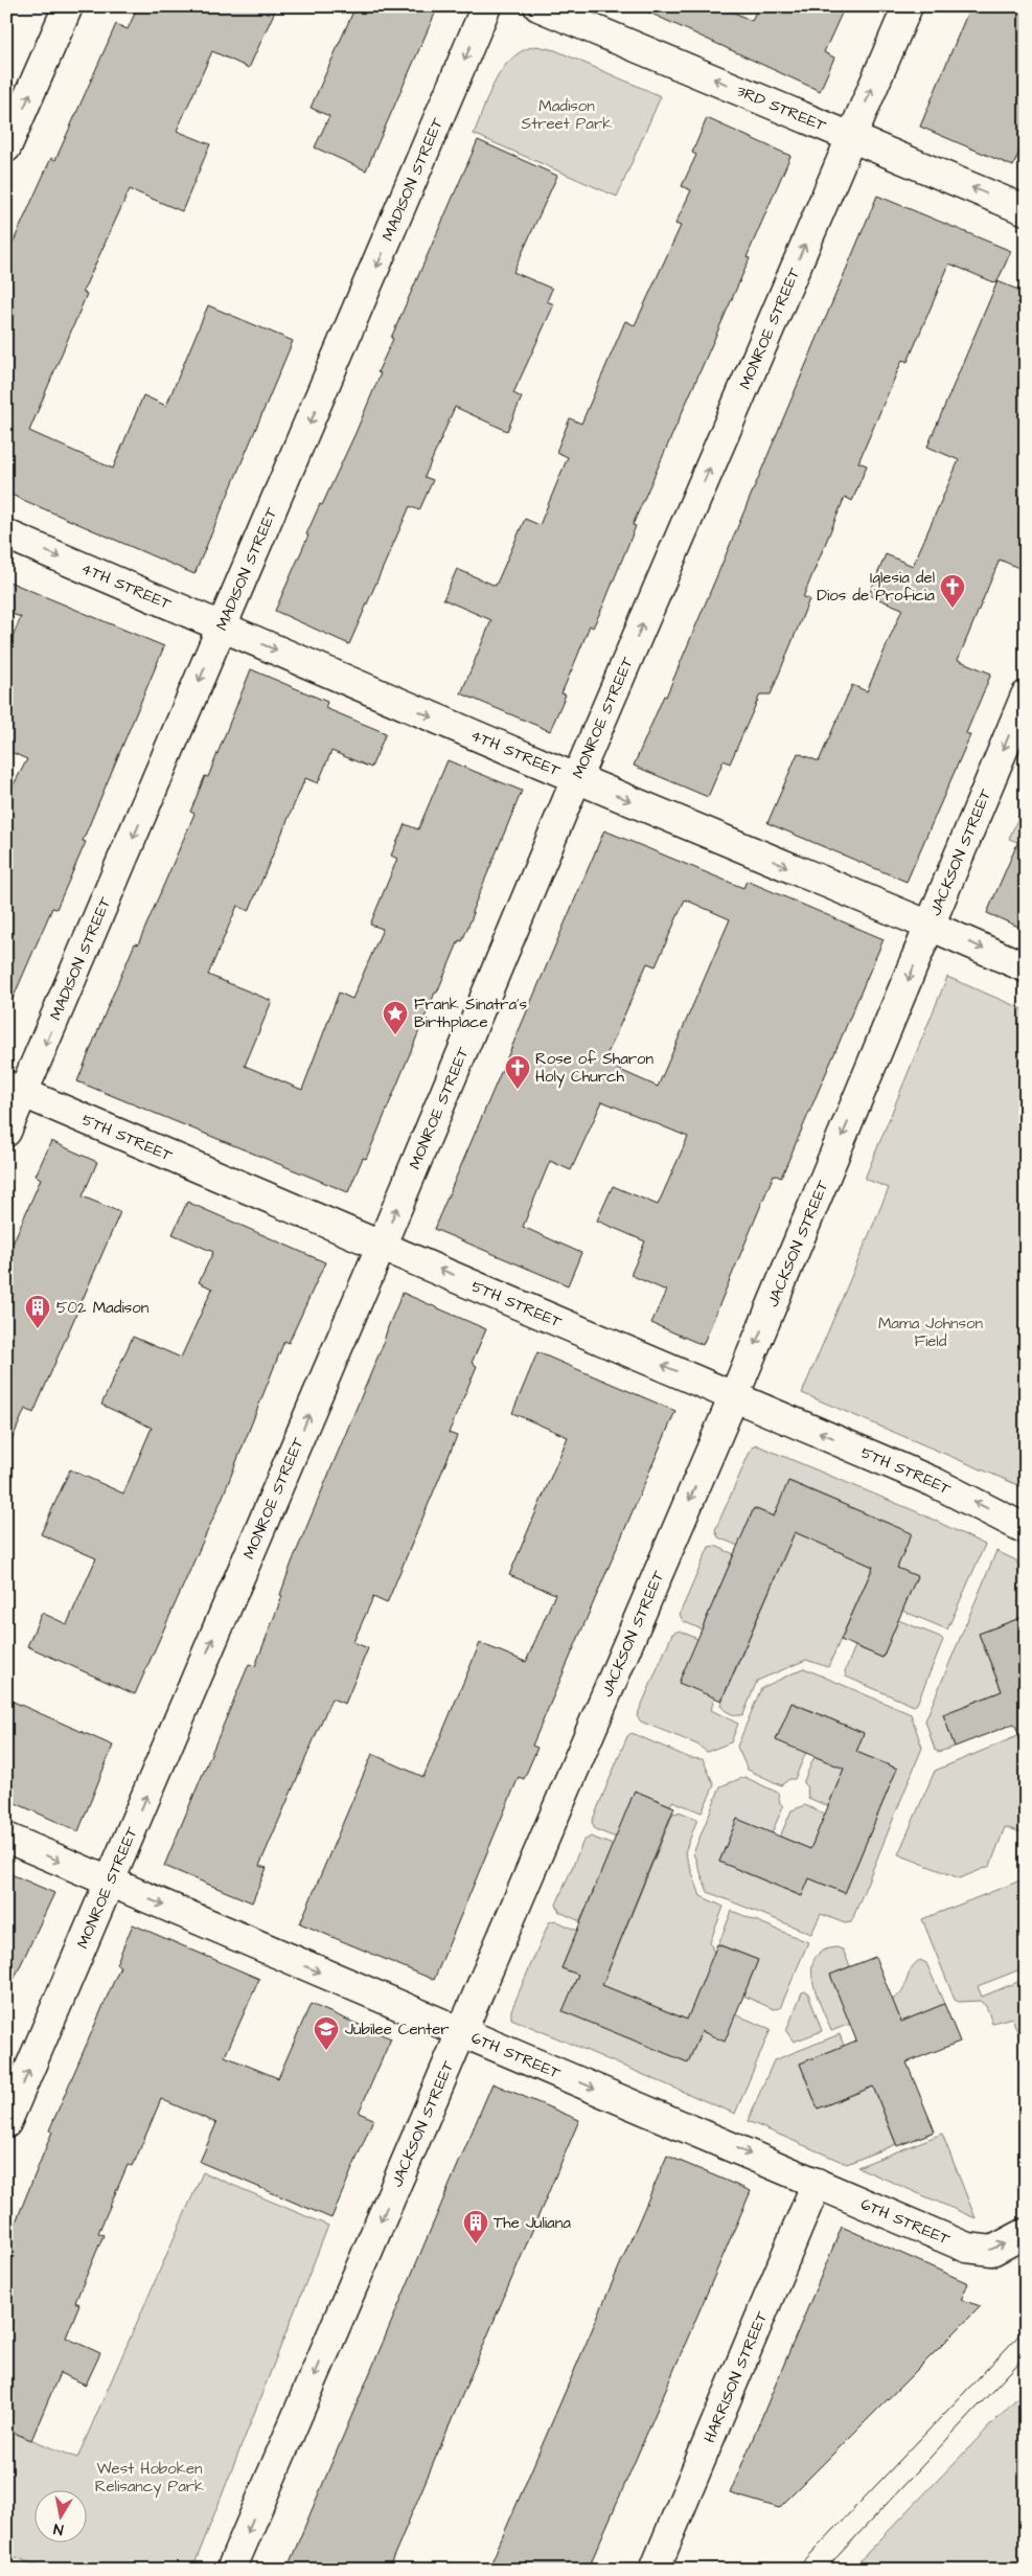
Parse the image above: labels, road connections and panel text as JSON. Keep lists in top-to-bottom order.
{
  "streets": {
    "street": [
      "3RD STREET",
      "MADISON STREET",
      "MONROE STREET",
      "4TH STREET",
      "JACKSON STREET",
      "5TH STREET",
      "6TH STREET",
      "HARRISON STREET"
    ]
  },
  "crossings": [
    ["3RD STREET", "MONROE STREET"],
    ["MADISON STREET", "4TH STREET"],
    ["MADISON STREET", "5TH STREET"],
    ["MONROE STREET", "4TH STREET"],
    ["MONROE STREET", "5TH STREET"],
    ["MONROE STREET", "6TH STREET"],
    ["4TH STREET", "JACKSON STREET"],
    ["JACKSON STREET", "5TH STREET"],
    ["JACKSON STREET", "6TH STREET"],
    ["6TH STREET", "HARRISON STREET"]
  ],
  "one_way": [
    "3RD STREET",
    "MADISON STREET",
    "MONROE STREET",
    "4TH STREET",
    "JACKSON STREET",
    "5TH STREET",
    "6TH STREET"
  ],
  "parks": ["Madison Street Park", "Mama Johnson Field", "West Hoboken Relisancy Park"],
  "places": {
    "church": ["Iglesia del Dios de Proficia", "Rose of Sharon Holy Church"],
    "place": ["Frank Sinatra's Birthplace"],
    "building": ["502 Madison", "The Juliana"],
    "school or university": ["Jubilee Center"]
  },
  "north": "bottom"
}
